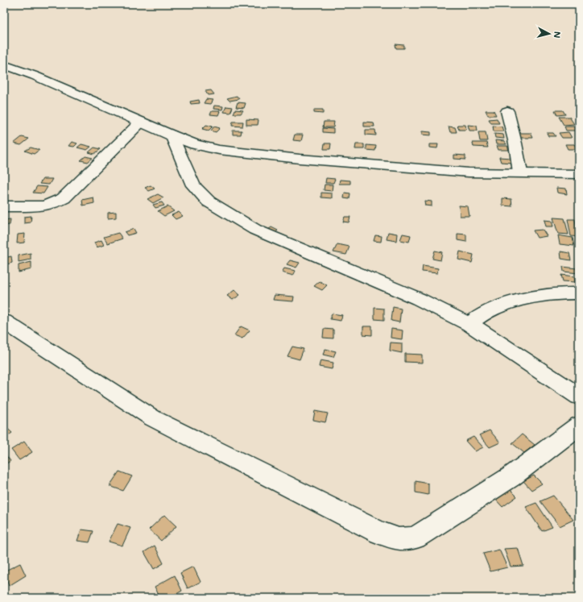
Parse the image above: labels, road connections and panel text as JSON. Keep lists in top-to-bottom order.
{
  "north": "right"
}
